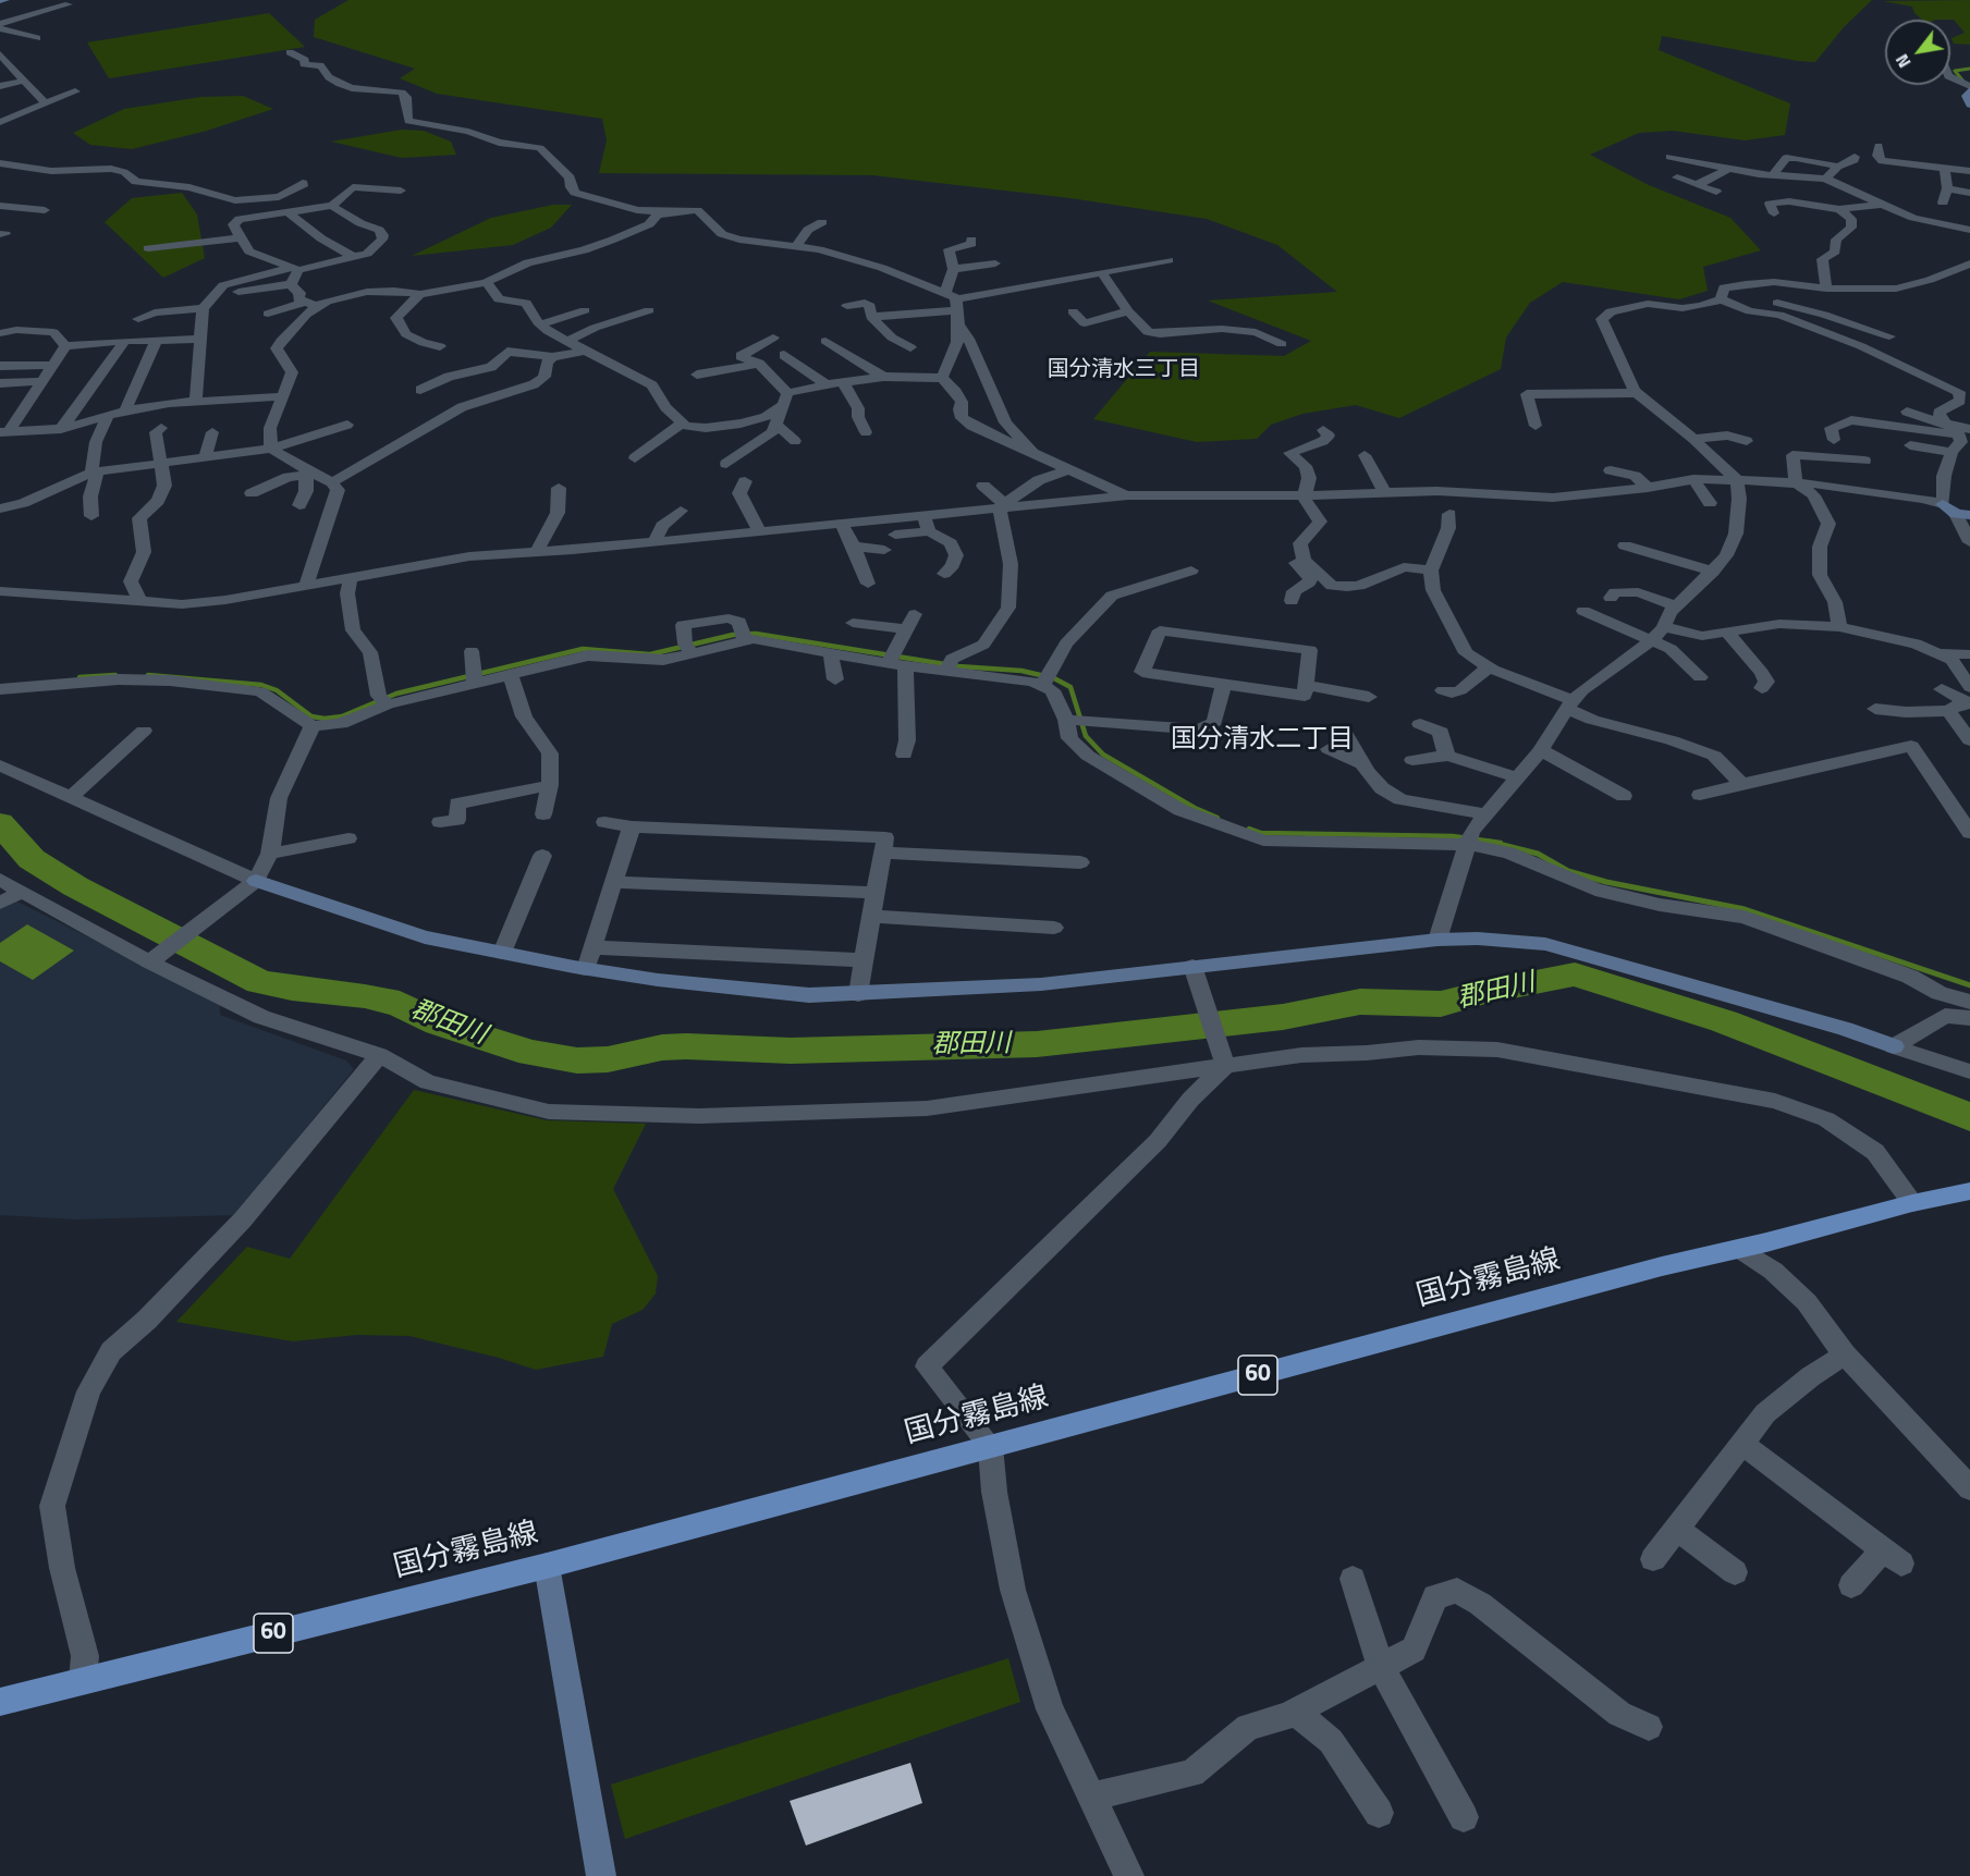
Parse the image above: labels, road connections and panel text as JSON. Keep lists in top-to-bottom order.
{
  "streets": {
    "main road": ["国分霧島線", "60"]
  },
  "districts": ["国分清水三丁目", "国分清水二丁目"],
  "water": ["郡田川"],
  "north": "bottom left"
}
